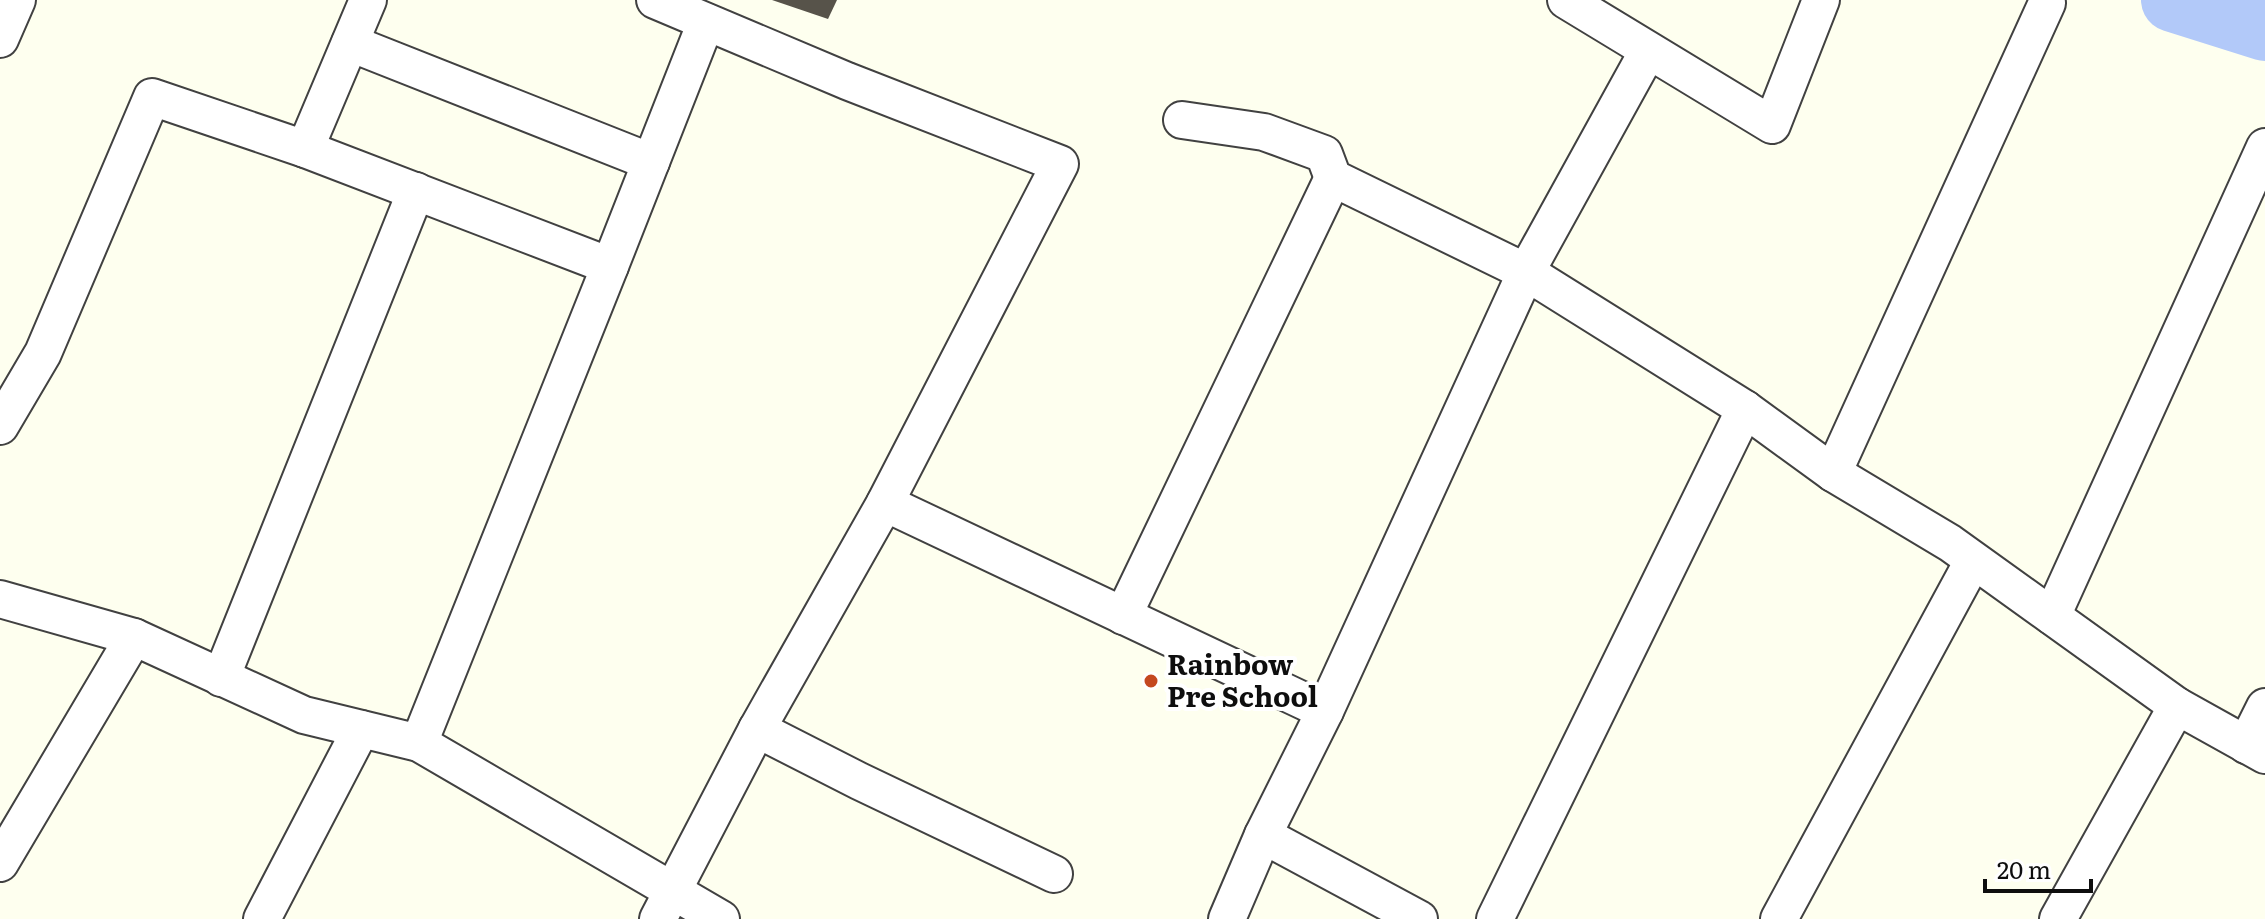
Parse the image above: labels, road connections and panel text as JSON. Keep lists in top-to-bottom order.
{
  "places": ["Rainbow Pre School"],
  "scale_bar": "20 m"
}
